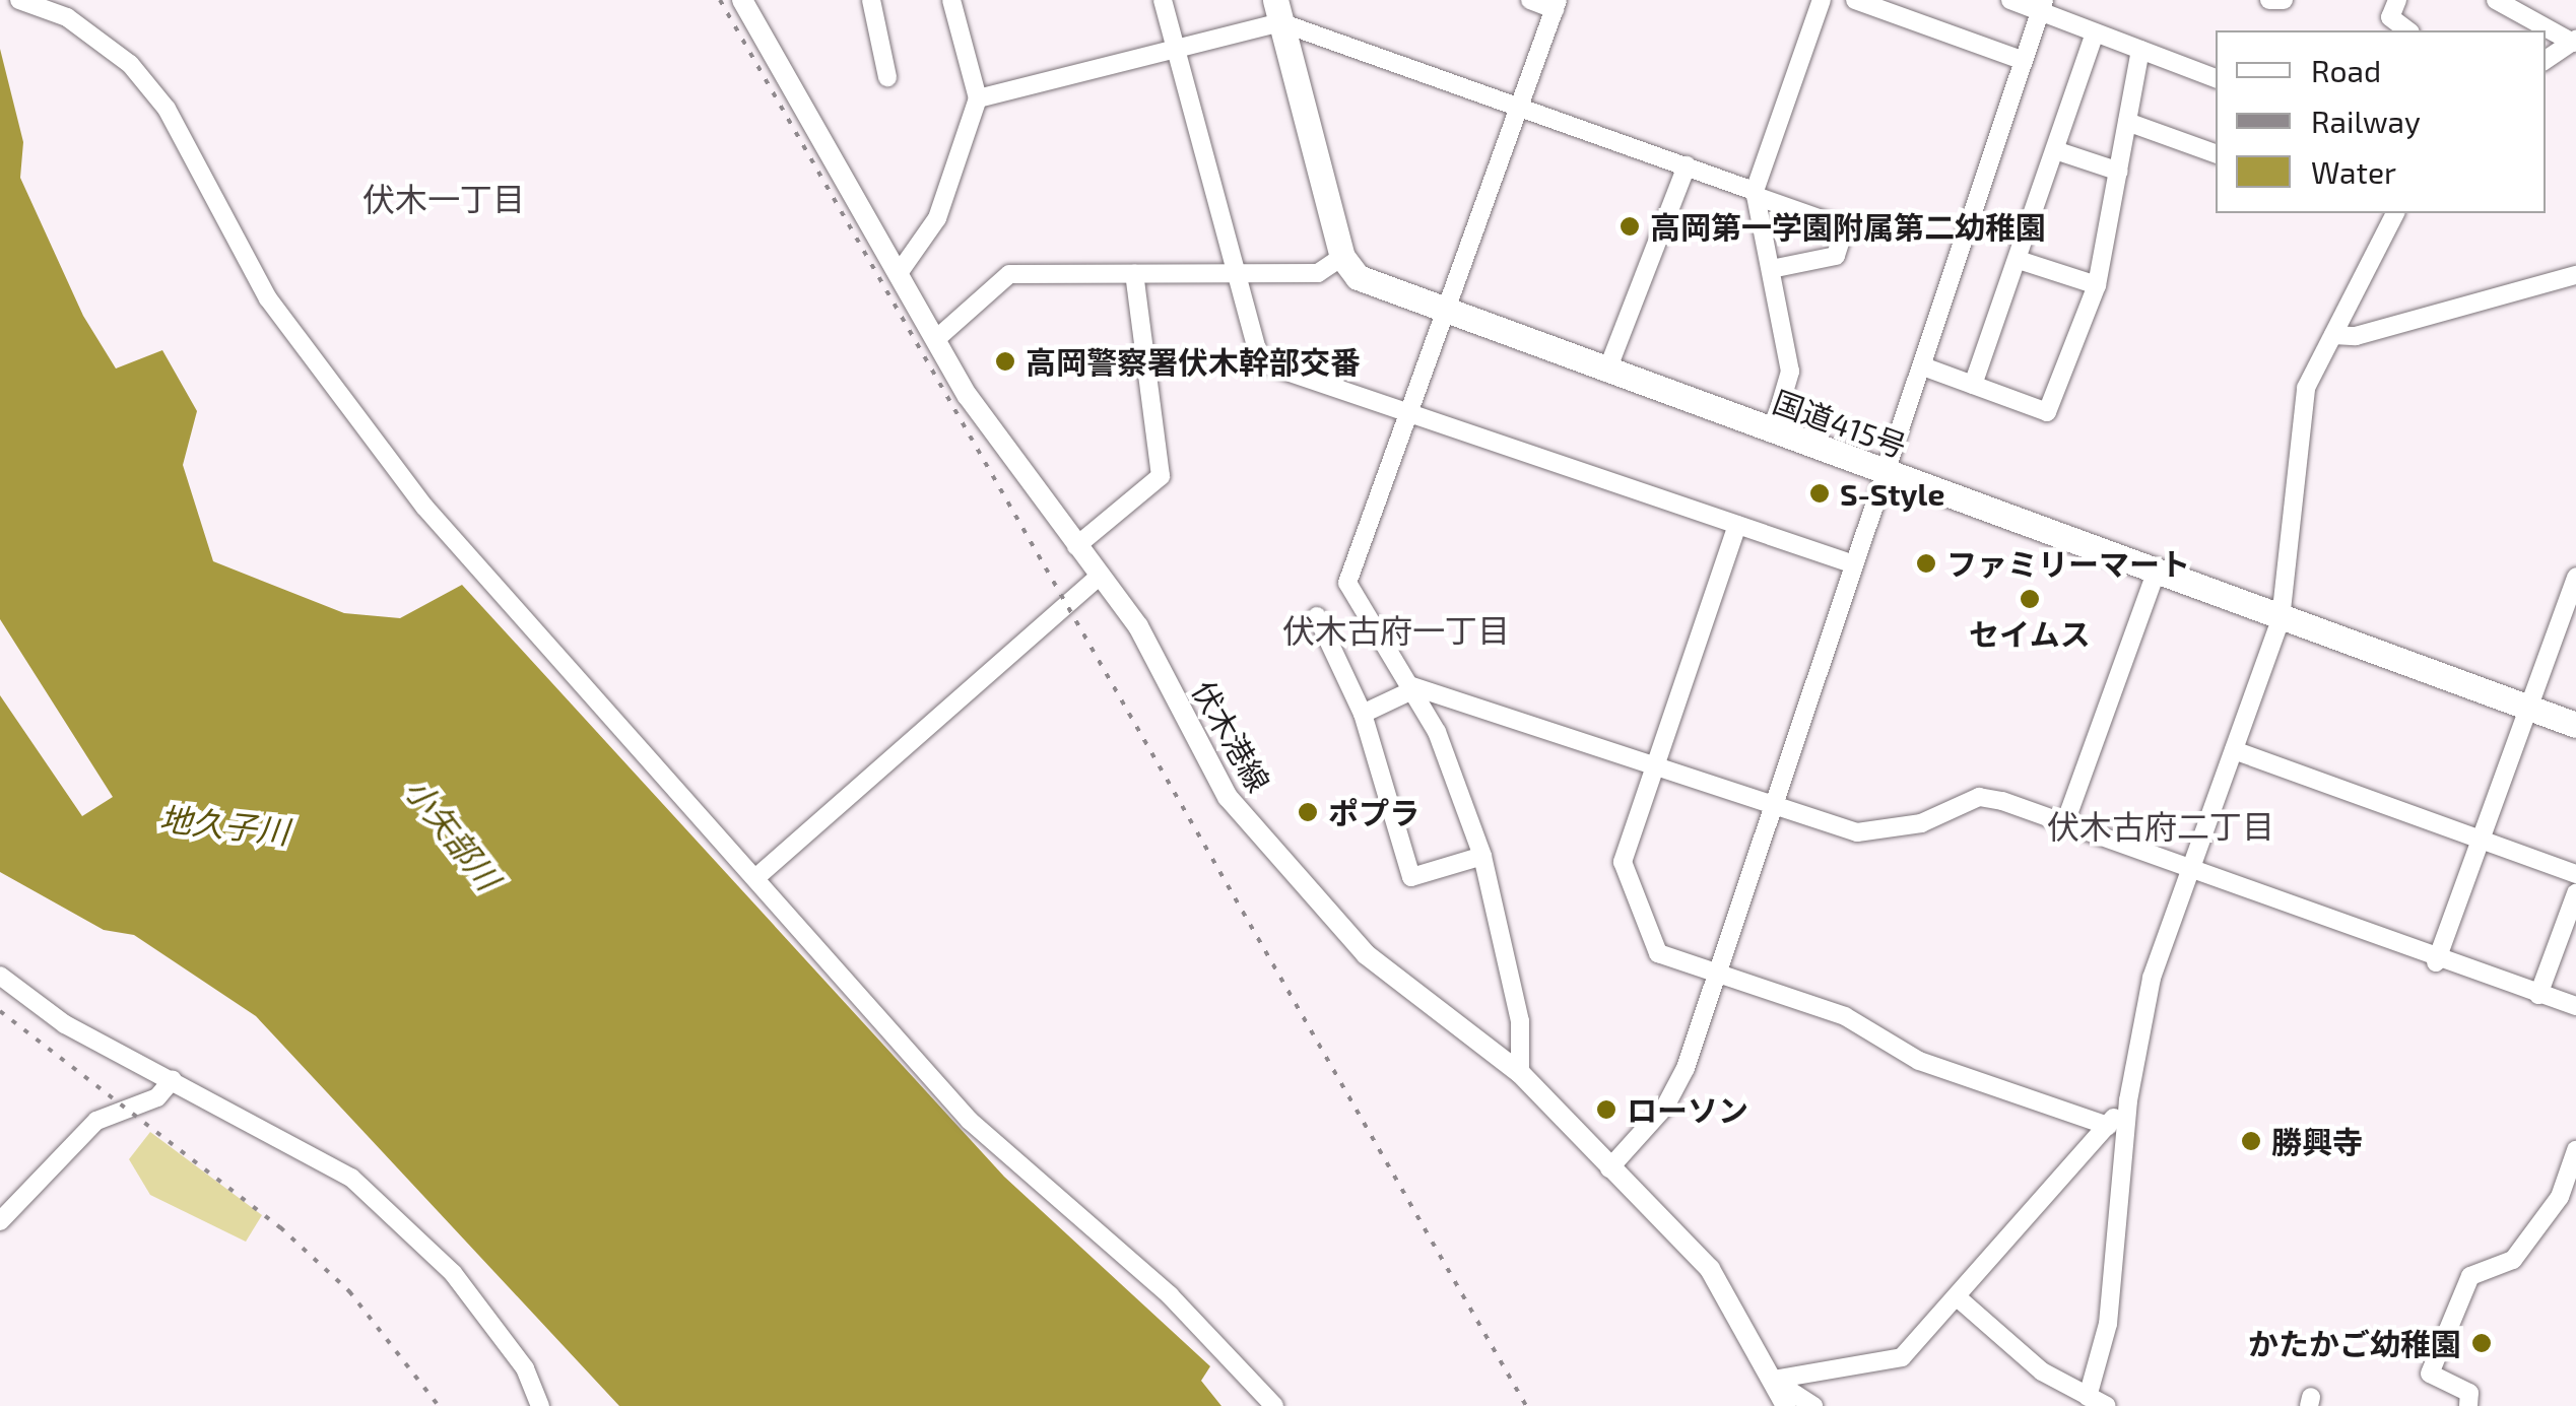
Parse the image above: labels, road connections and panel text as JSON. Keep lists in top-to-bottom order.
{
  "streets": {
    "highway": ["国道415号"],
    "main road": ["伏木港線"]
  },
  "districts": ["伏木一丁目", "伏木古府一丁目", "伏木古府二丁目"],
  "water": ["地久子川", "小矢部川"],
  "places": [
    "高岡第一学園附属第二幼稚園",
    "高岡警察署伏木幹部交番",
    "S-Style",
    "ファミリーマート",
    "セイムス",
    "ポプラ",
    "ローソン",
    "勝興寺",
    "かたかご幼稚園"
  ],
  "legend": ["Road", "Railway", "Water"]
}
